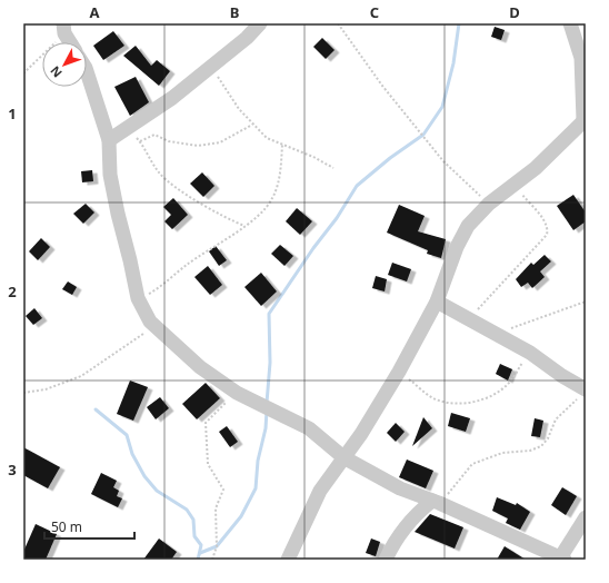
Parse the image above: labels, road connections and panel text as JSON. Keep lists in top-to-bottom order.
{
  "scale_bar": "50 m",
  "north": "bottom left",
  "grid": {
    "columns": [
      "A",
      "B",
      "C",
      "D"
    ],
    "rows": ["1", "2", "3"]
  }
}
